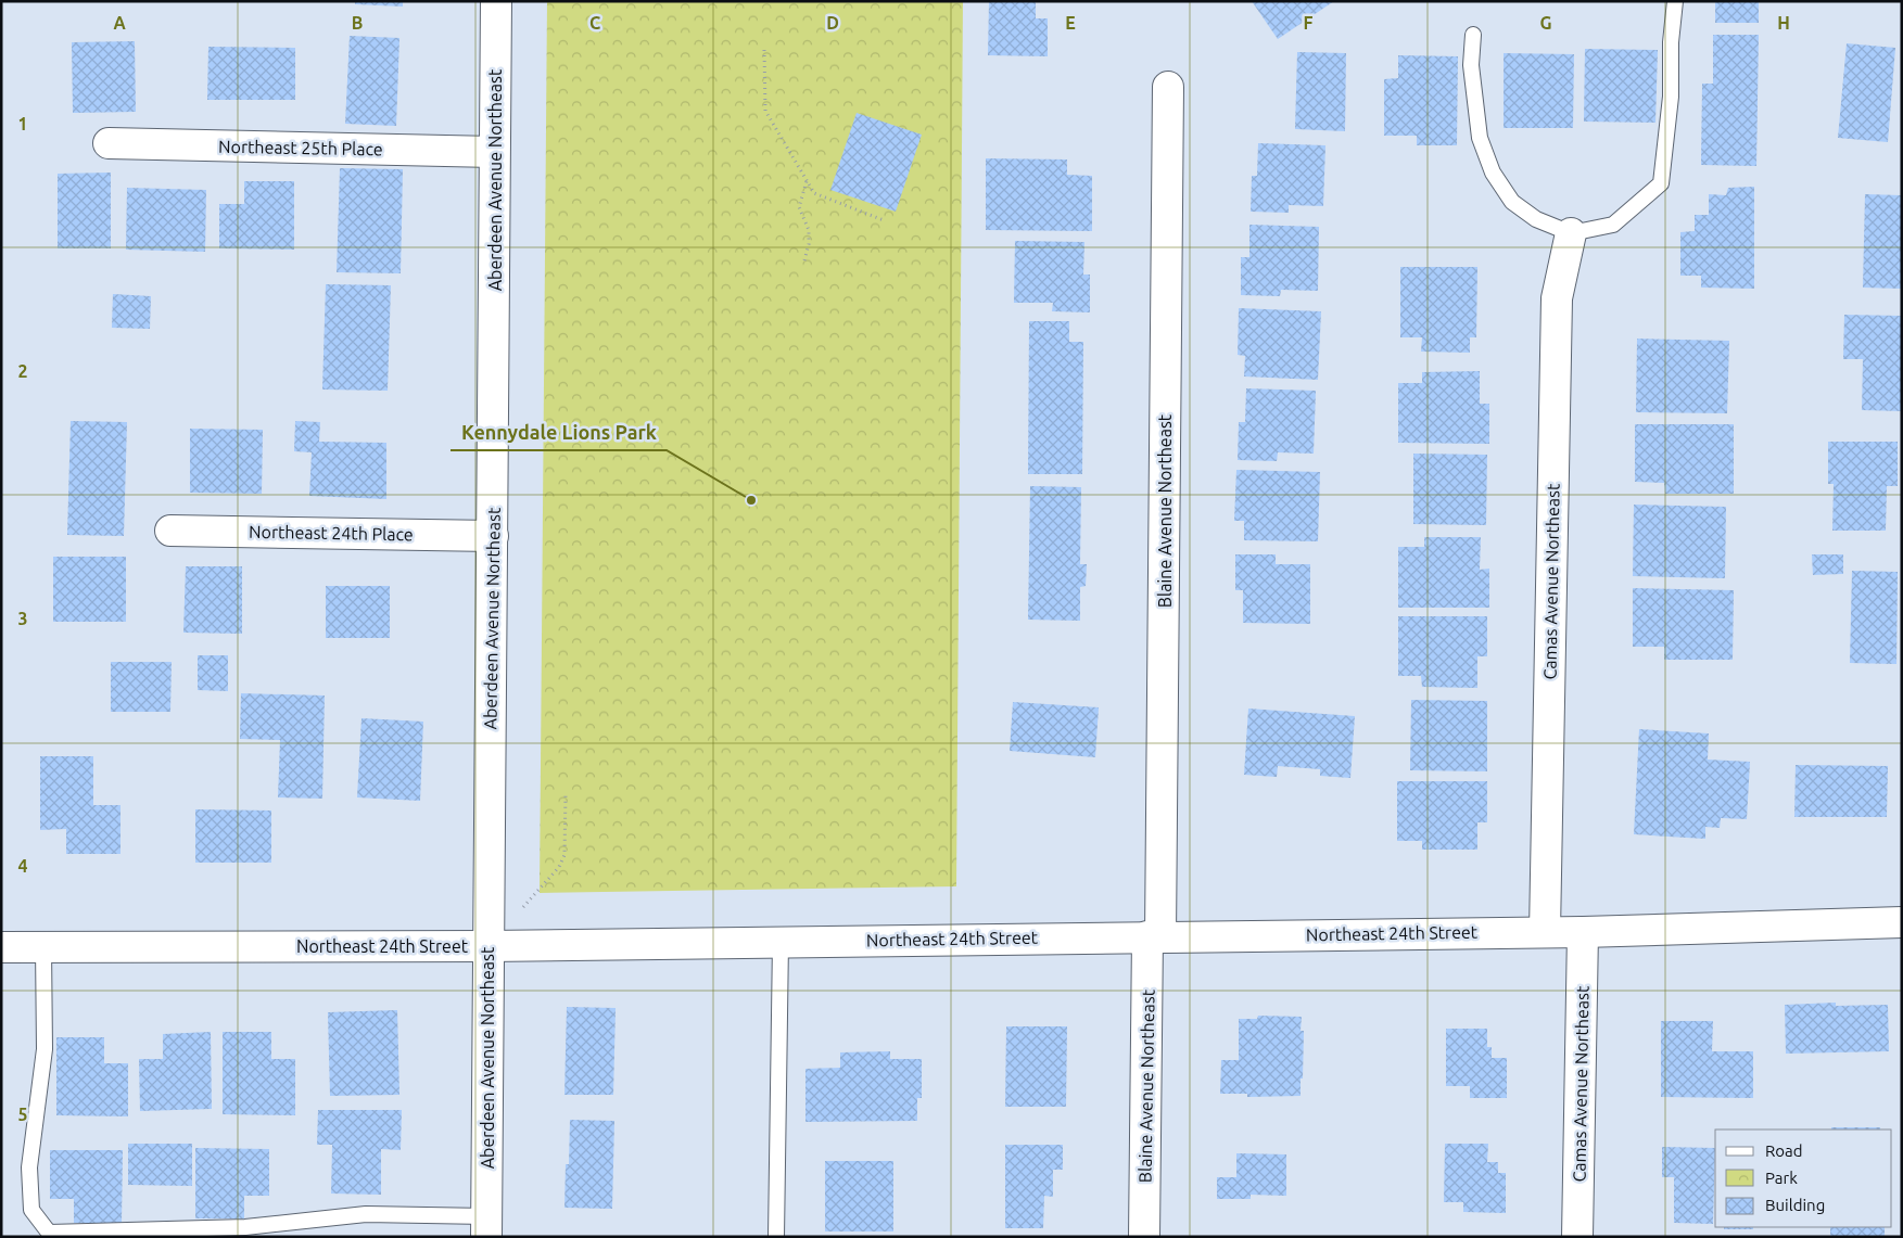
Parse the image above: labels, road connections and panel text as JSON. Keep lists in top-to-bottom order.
{
  "streets": {
    "street": [
      "Northeast 25th Place",
      "Aberdeen Avenue Northeast",
      "Blaine Avenue Northeast",
      "Northeast 24th Place",
      "Camas Avenue Northeast",
      "Northeast 24th Street"
    ]
  },
  "crossings": [
    ["Northeast 25th Place", "Aberdeen Avenue Northeast"],
    ["Aberdeen Avenue Northeast", "Northeast 24th Place"],
    ["Aberdeen Avenue Northeast", "Northeast 24th Street"],
    ["Blaine Avenue Northeast", "Northeast 24th Street"],
    ["Camas Avenue Northeast", "Northeast 24th Street"]
  ],
  "places": ["Kennydale Lions Park"],
  "legend": ["Road", "Park", "Building"],
  "grid": {
    "columns": [
      "A",
      "B",
      "C",
      "D",
      "E",
      "F",
      "G",
      "H"
    ],
    "rows": [
      "1",
      "2",
      "3",
      "4",
      "5"
    ]
  }
}
